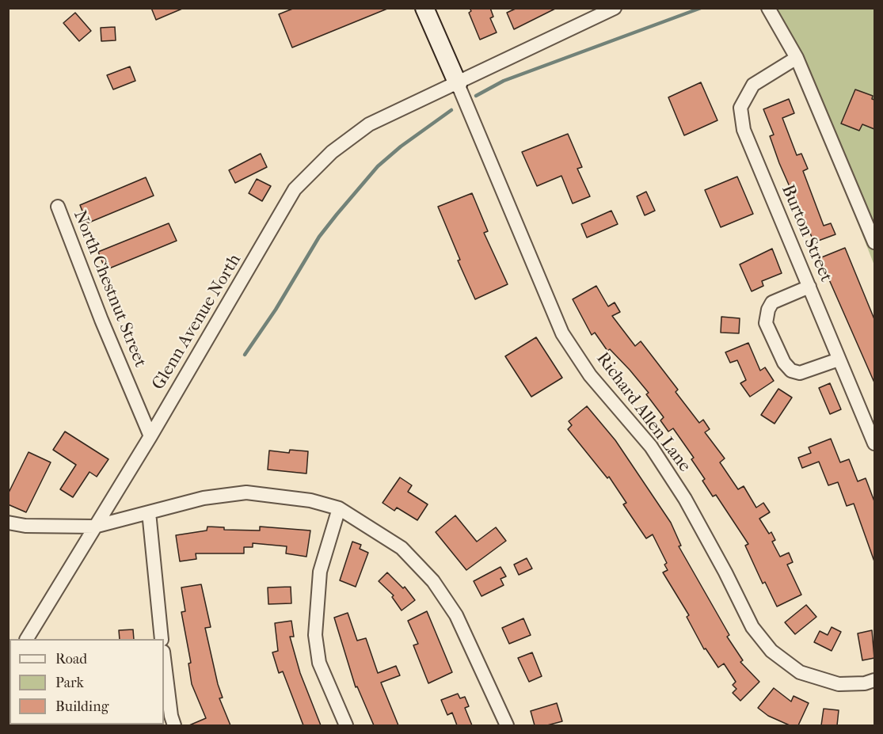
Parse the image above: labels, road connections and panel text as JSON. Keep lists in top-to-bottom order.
{
  "streets": {
    "street": [
      "Burton Street",
      "North Chestnut Street",
      "Glenn Avenue North",
      "Richard Allen Lane"
    ]
  },
  "crossings": [
    ["North Chestnut Street", "Glenn Avenue North"],
    ["Glenn Avenue North", "Richard Allen Lane"]
  ],
  "legend": ["Road", "Park", "Building"]
}
